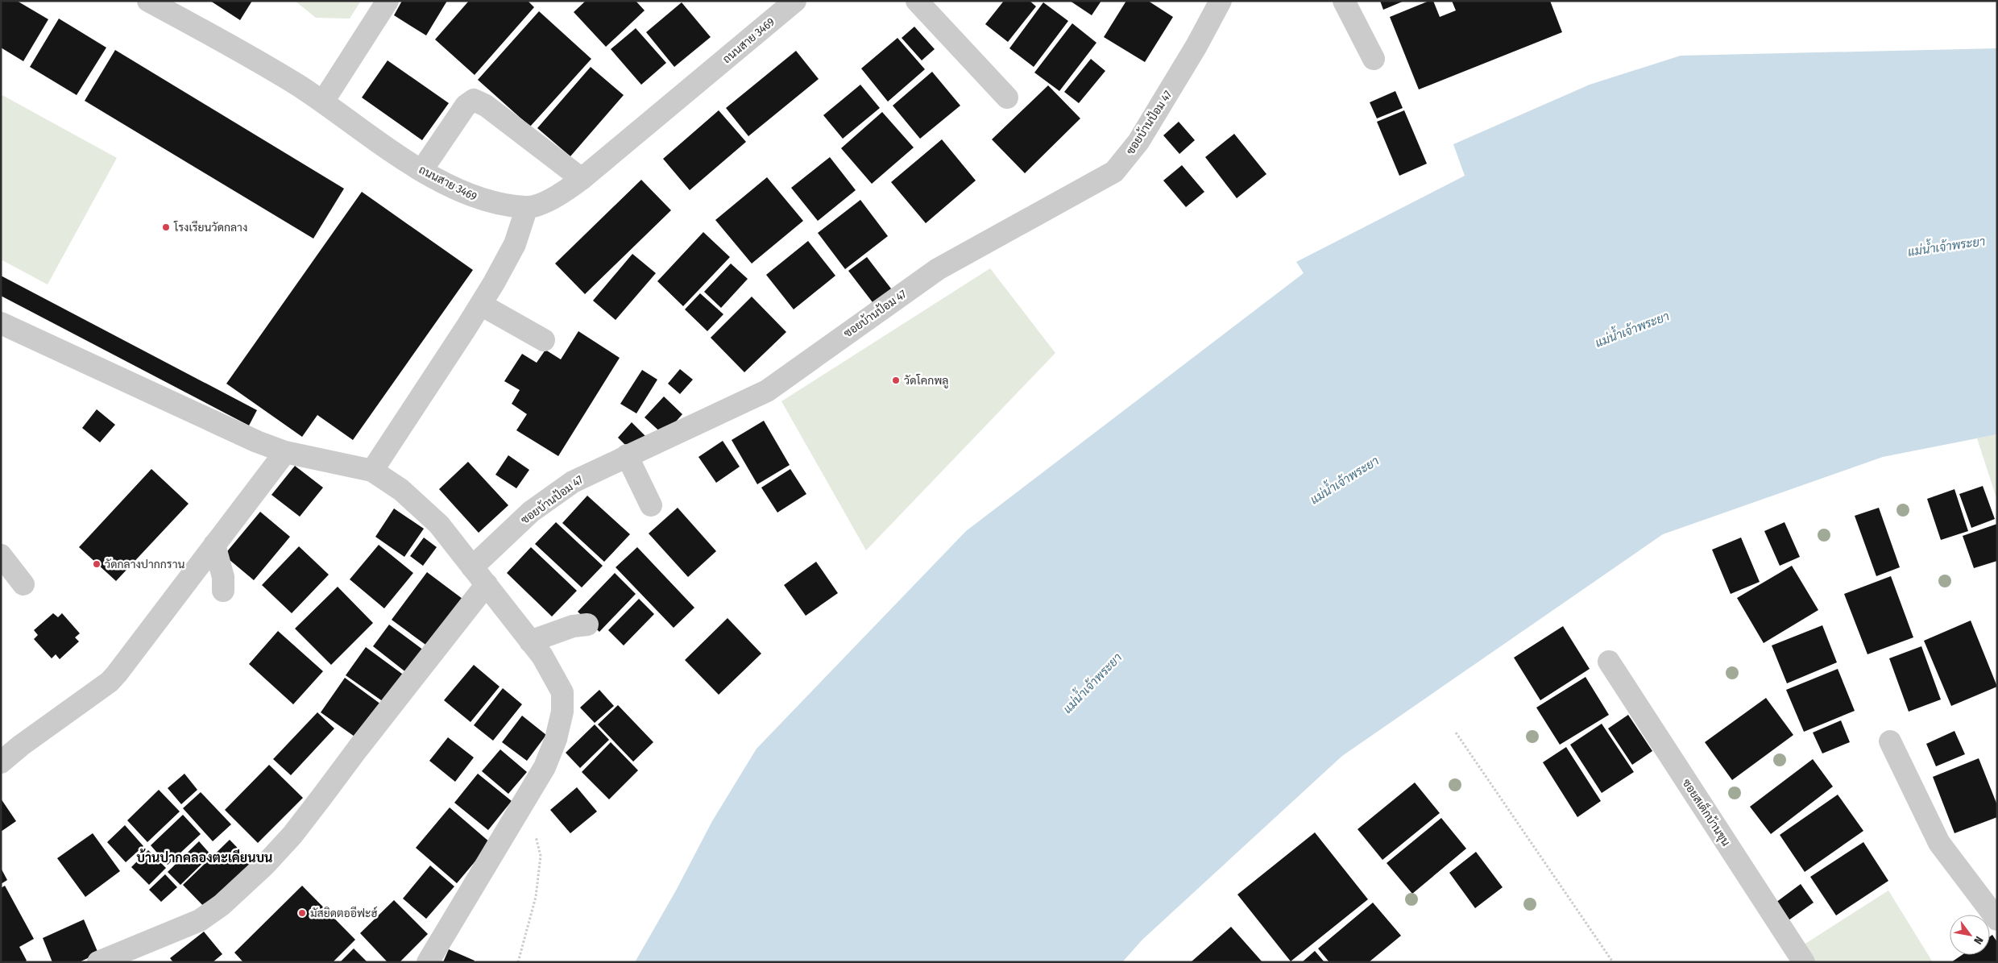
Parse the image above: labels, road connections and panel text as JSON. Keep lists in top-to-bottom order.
{
  "streets": {
    "street": ["ถนนสาย 3469", "ซอยบ้านป้อม 47", "ซอยสเต็กบ้านขุน"]
  },
  "districts": ["บ้านปากคลองตะเคียนบน"],
  "water": ["แม่น้ำเจ้าพระยา"],
  "places": [
    "โรงเรียนวัดกลาง",
    "วัดโคกพลู",
    "วัดกลางปากกราน",
    "มัสยิดตออีฟะฮ์"
  ],
  "north": "bottom right"
}
